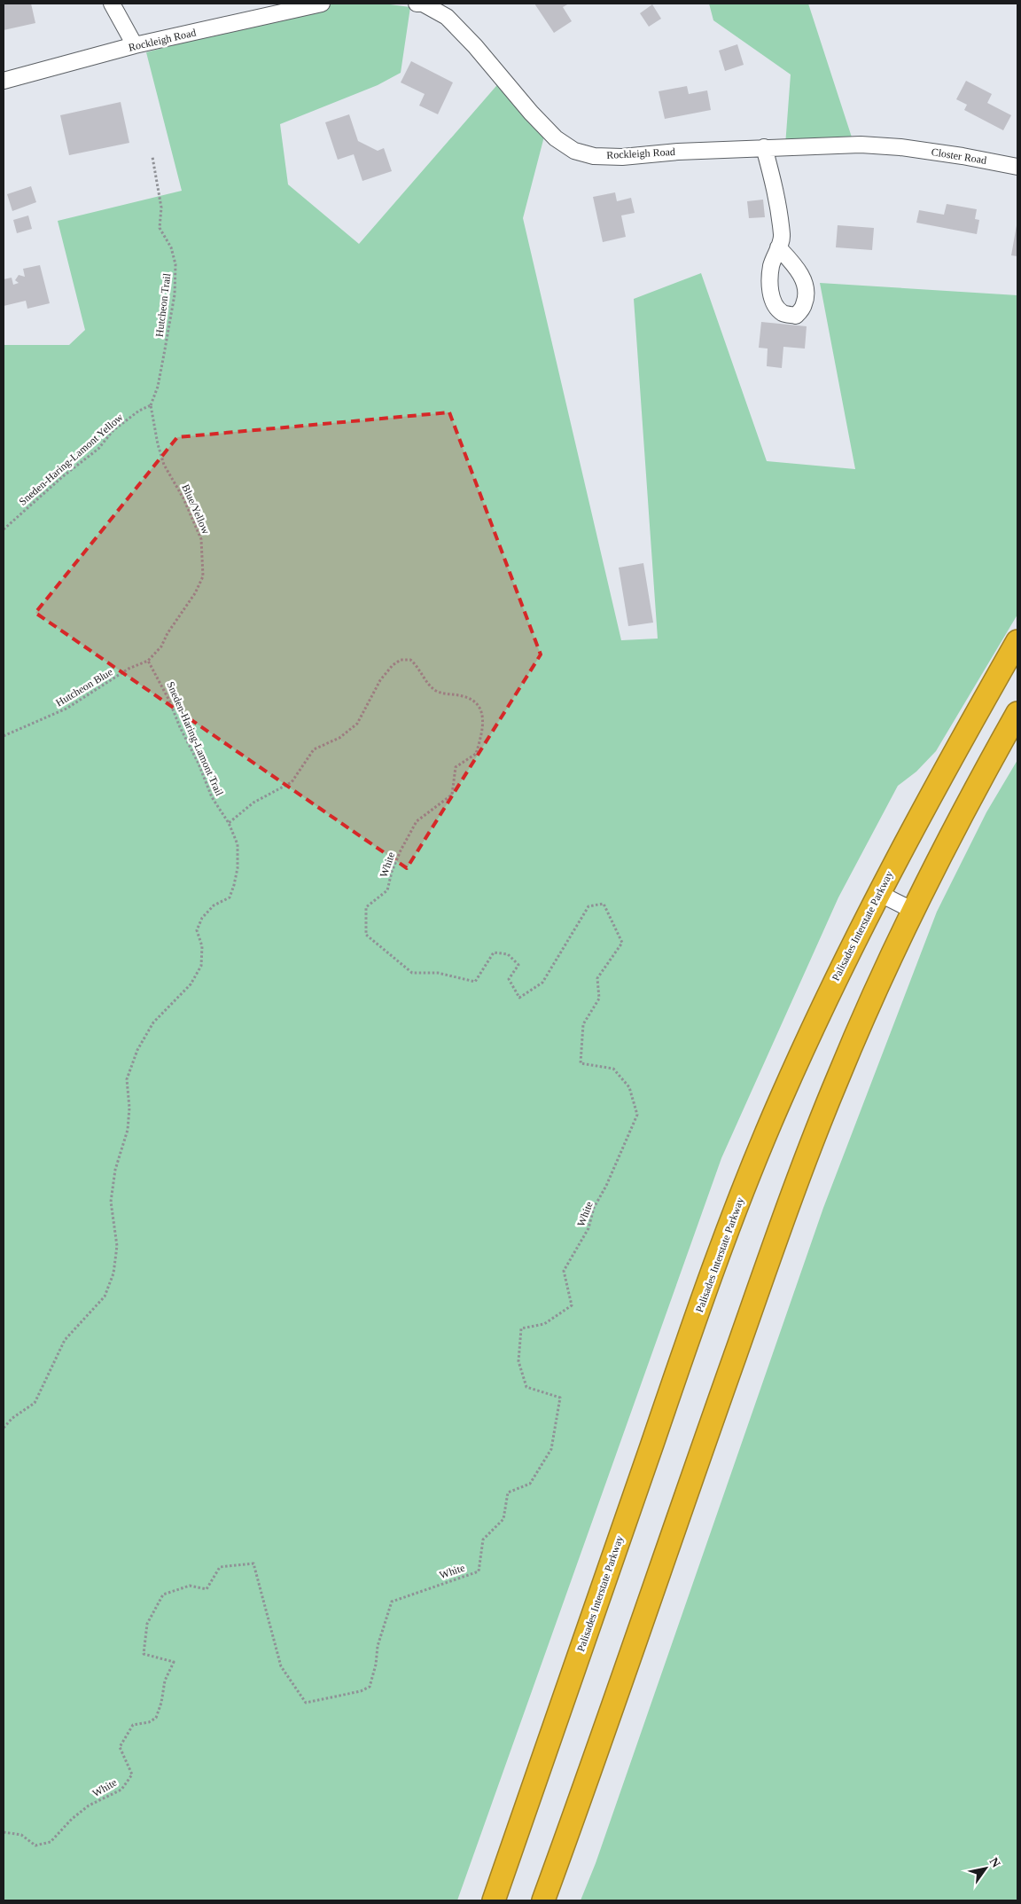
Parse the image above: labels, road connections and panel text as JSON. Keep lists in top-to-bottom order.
{
  "streets": {
    "highway": ["Palisades Interstate Parkway"],
    "street": ["Rockleigh Road", "Closter Road"],
    "path": [
      "Hutcheon Trail",
      "Sneden-Haring-Lamont Yellow",
      "Blue/Yellow",
      "Hutcheon Blue",
      "Sneden-Haring-Lamont Trail",
      "White"
    ]
  },
  "crossings": [
    ["Rockleigh Road", "Closter Road"],
    ["Hutcheon Trail", "Sneden-Haring-Lamont Yellow"],
    ["Hutcheon Trail", "Blue/Yellow"],
    ["Sneden-Haring-Lamont Yellow", "Blue/Yellow"],
    ["Blue/Yellow", "Hutcheon Blue"],
    ["Blue/Yellow", "Sneden-Haring-Lamont Trail"],
    ["Hutcheon Blue", "Sneden-Haring-Lamont Trail"],
    ["Sneden-Haring-Lamont Trail", "White"]
  ],
  "north": "top right"
}
